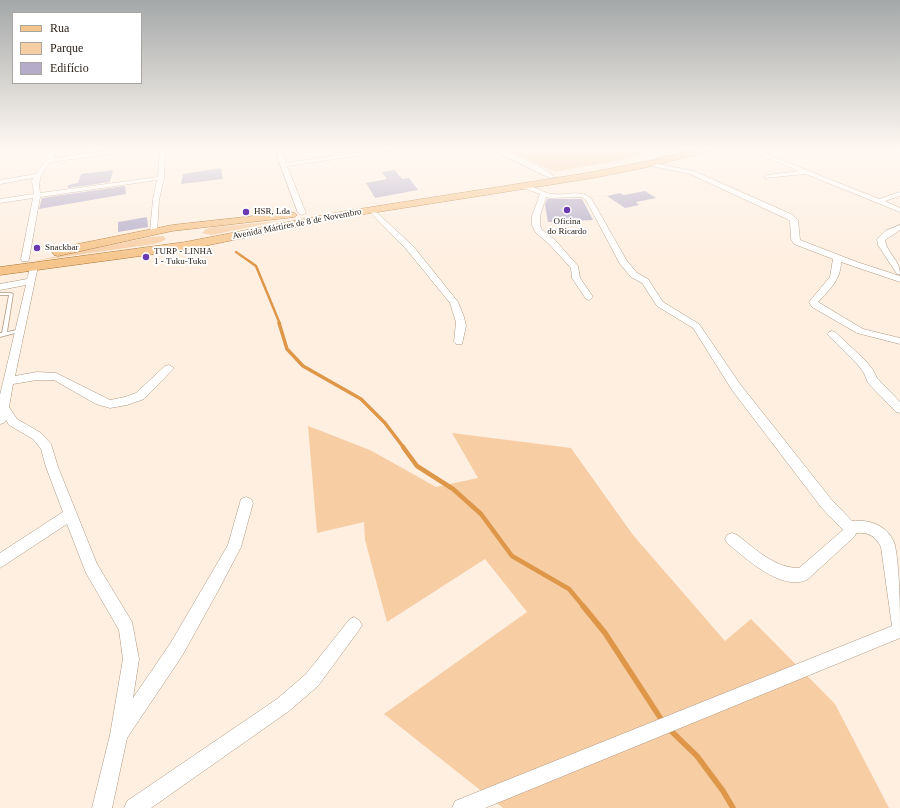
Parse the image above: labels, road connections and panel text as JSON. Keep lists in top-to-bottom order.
{
  "streets": {
    "main road": ["Avenida Mártires de 8 de Novembro"]
  },
  "places": [
    "Oficina do Ricardo",
    "HSR, Lda",
    "Snackbar",
    "TURP - LINHA 1 - Tuku-Tuku"
  ],
  "legend": ["Rua", "Parque", "Edifício"]
}
